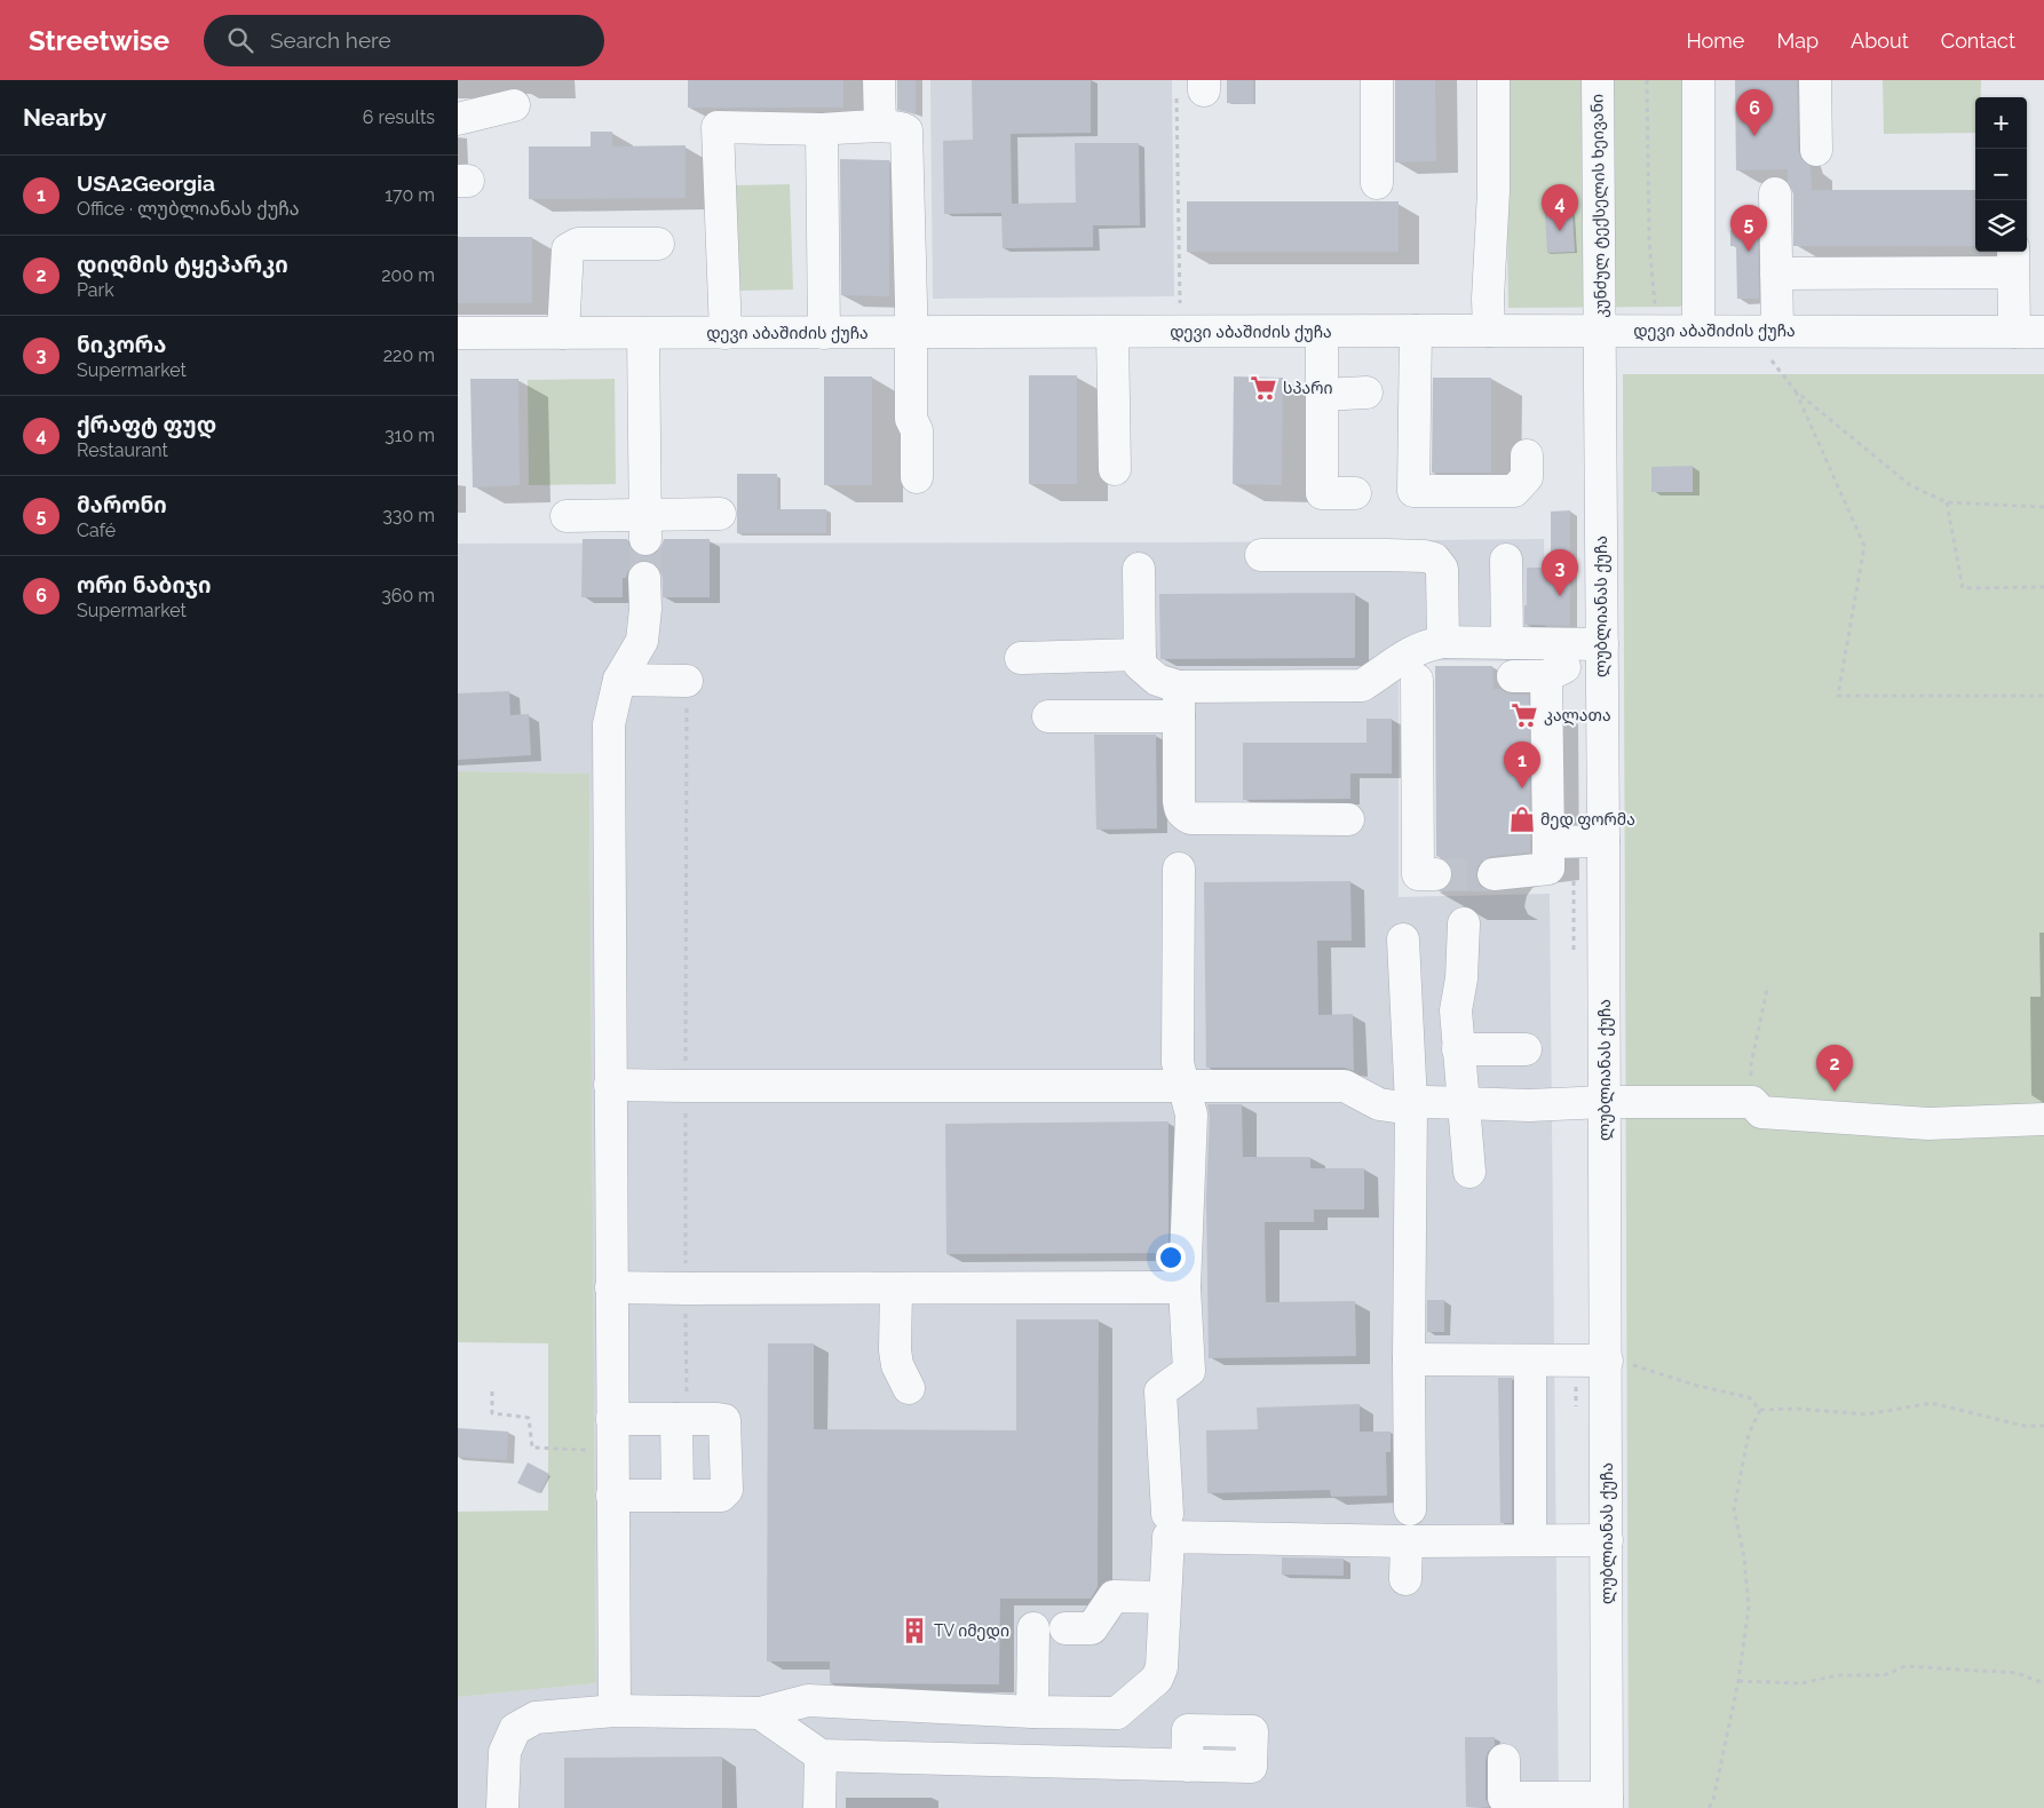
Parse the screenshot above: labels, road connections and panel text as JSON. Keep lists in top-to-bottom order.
{
  "streets": {
    "street": ["კუნძულ ტექსელის ხეივანი", "დევი აბაშიძის ქუჩა", "ლუბლიანას ქუჩა"]
  },
  "crossings": [
    ["კუნძულ ტექსელის ხეივანი", "დევი აბაშიძის ქუჩა"],
    ["კუნძულ ტექსელის ხეივანი", "ლუბლიანას ქუჩა"],
    ["დევი აბაშიძის ქუჩა", "ლუბლიანას ქუჩა"]
  ],
  "places": {
    "supermarket": ["სპარი", "კალათა"],
    "shop": ["მედ ფორმა"],
    "building": ["TV იმედი"]
  },
  "page": {
    "header": "Streetwise",
    "search": "Search here",
    "nav": [
      "Home",
      "Map",
      "About",
      "Contact"
    ],
    "heading": ["Nearby", "6 results"],
    "pins": [
      "6",
      "4",
      "5",
      "3",
      "1",
      "2"
    ],
    "map_buttons": ["+", "−"],
    "list": [
      {
        "mark": "1",
        "name": "USA2Georgia",
        "note": "Office · ლუბლიანას ქუჩა",
        "value": "170 m"
      },
      {
        "mark": "2",
        "name": "დიღმის ტყეპარკი",
        "note": "Park",
        "value": "200 m"
      },
      {
        "mark": "3",
        "name": "ნიკორა",
        "note": "Supermarket",
        "value": "220 m"
      },
      {
        "mark": "4",
        "name": "ქრაფტ ფუდ",
        "note": "Restaurant",
        "value": "310 m"
      },
      {
        "mark": "5",
        "name": "მარონი",
        "note": "Café",
        "value": "330 m"
      },
      {
        "mark": "6",
        "name": "ორი ნაბიჯი",
        "note": "Supermarket",
        "value": "360 m"
      }
    ]
  }
}
